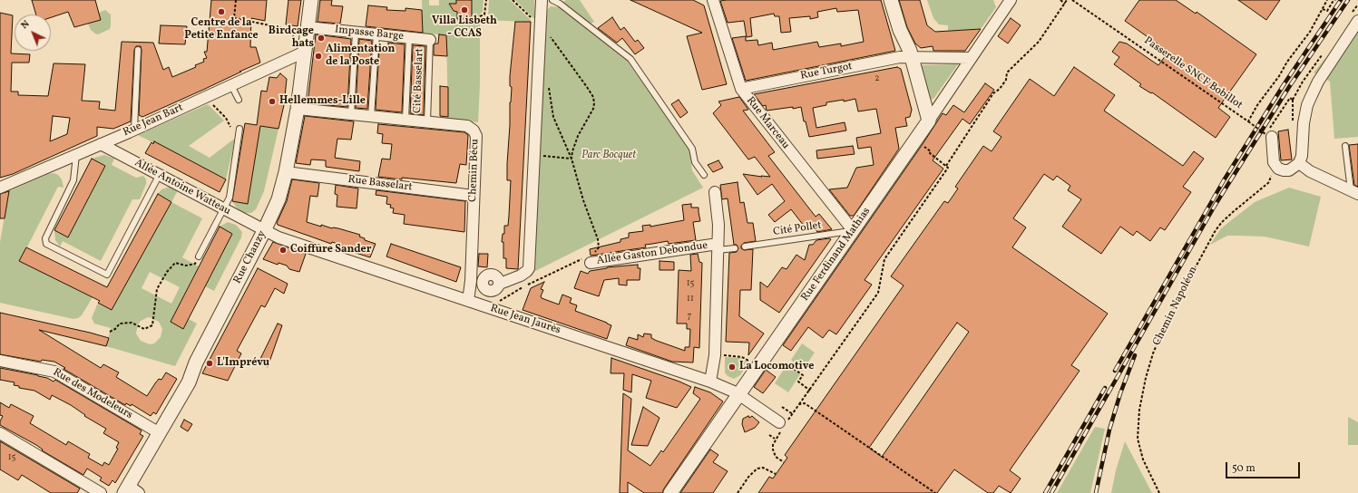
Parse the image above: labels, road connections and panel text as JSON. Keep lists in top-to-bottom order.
{
  "streets": {
    "street": [
      "Impasse Barge",
      "Rue Turgot",
      "Rue Jean Bart",
      "Rue Marceau",
      "Chemin Bécu",
      "Rue Basselart",
      "Allée Antoine Watteau",
      "Allée Gaston Debondue",
      "Rue Ferdinand Mathias",
      "Rue Chanzy",
      "Rue Jean Jaurès",
      "Rue des Modeleurs"
    ],
    "lane": ["Cité Basselart", "Cité Pollet"],
    "path": ["Passerelle SNCF Bobillot", "Chemin Napoléon"]
  },
  "crossings": [
    ["Impasse Barge", "Cité Basselart"],
    ["Impasse Barge", "Rue Chanzy"],
    ["Rue Turgot", "Rue Marceau"],
    ["Cité Basselart", "Chemin Bécu"],
    ["Rue Jean Bart", "Allée Antoine Watteau"],
    ["Rue Jean Bart", "Rue Chanzy"],
    ["Rue Marceau", "Cité Pollet"],
    ["Rue Marceau", "Rue Ferdinand Mathias"],
    ["Chemin Bécu", "Rue Basselart"],
    ["Chemin Bécu", "Rue Chanzy"],
    ["Chemin Bécu", "Rue Jean Jaurès"],
    ["Rue Basselart", "Rue Chanzy"],
    ["Allée Antoine Watteau", "Rue Chanzy"],
    ["Allée Antoine Watteau", "Rue Jean Jaurès"],
    ["Cité Pollet", "Rue Ferdinand Mathias"],
    ["Allée Gaston Debondue", "Rue Jean Jaurès"],
    ["Rue Ferdinand Mathias", "Rue Jean Jaurès"],
    ["Rue Chanzy", "Rue Jean Jaurès"],
    ["Rue Chanzy", "Rue des Modeleurs"]
  ],
  "parks": ["Parc Bocquet"],
  "places": [
    "Villa Lisbeth - CCAS",
    "Centre de la Petite Enfance",
    "Birdcage hats",
    "Alimentation de la Poste",
    "Hellemmes-Lille",
    "Coiffure Sander",
    "L'Imprévu",
    "La Locomotive"
  ],
  "house_numbers": [
    "2",
    "15",
    "11",
    "7",
    "15"
  ],
  "scale_bar": "50 m",
  "north": "top left"
}
